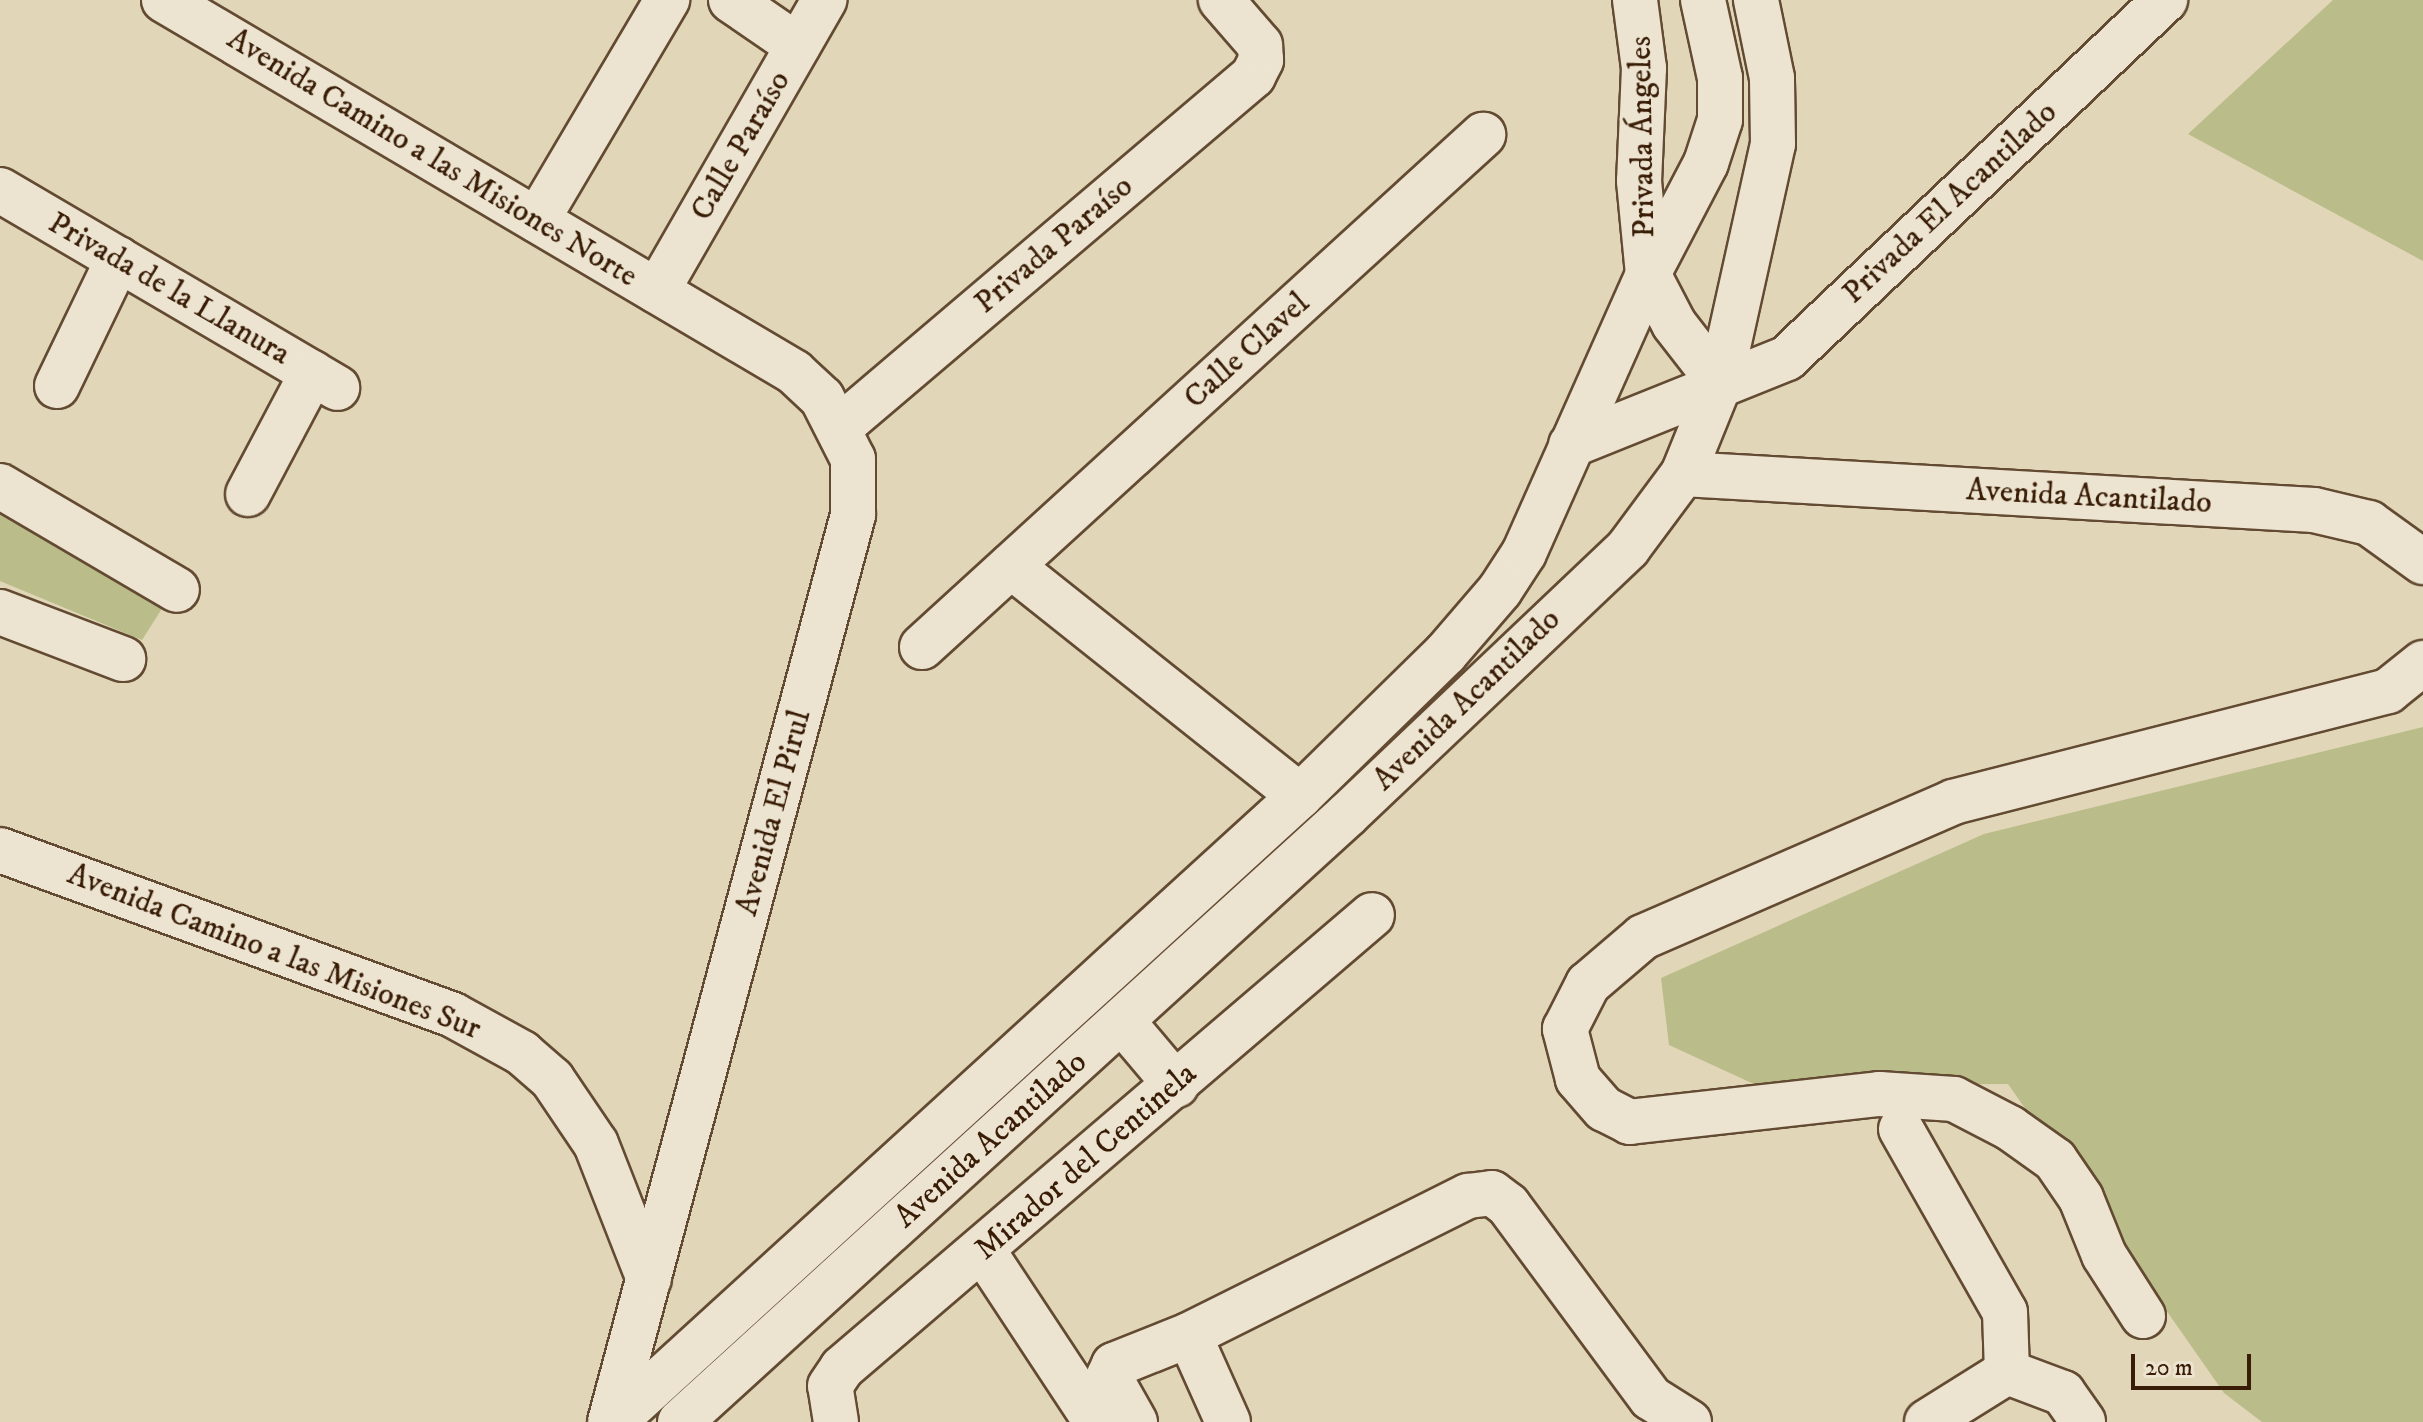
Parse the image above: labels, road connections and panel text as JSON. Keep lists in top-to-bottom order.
{
  "streets": {
    "street": [
      "Privada Ángeles",
      "Calle Paraíso",
      "Avenida Camino a las Misiones Norte",
      "Privada El Acantilado",
      "Privada Paraíso",
      "Privada de la Llanura",
      "Calle Clavel",
      "Avenida Acantilado",
      "Avenida El Pirul",
      "Avenida Camino a las Misiones Sur",
      "Mirador del Centinela"
    ]
  },
  "crossings": [
    ["Privada Ángeles", "Avenida Acantilado"],
    ["Calle Paraíso", "Avenida Camino a las Misiones Norte"],
    ["Calle Paraíso", "Avenida El Pirul"],
    ["Avenida Camino a las Misiones Norte", "Avenida El Pirul"],
    ["Privada El Acantilado", "Avenida Acantilado"],
    ["Privada Paraíso", "Avenida El Pirul"],
    ["Avenida Acantilado", "Avenida El Pirul"],
    ["Avenida El Pirul", "Avenida Camino a las Misiones Sur"]
  ],
  "scale_bar": "20 m"
}
